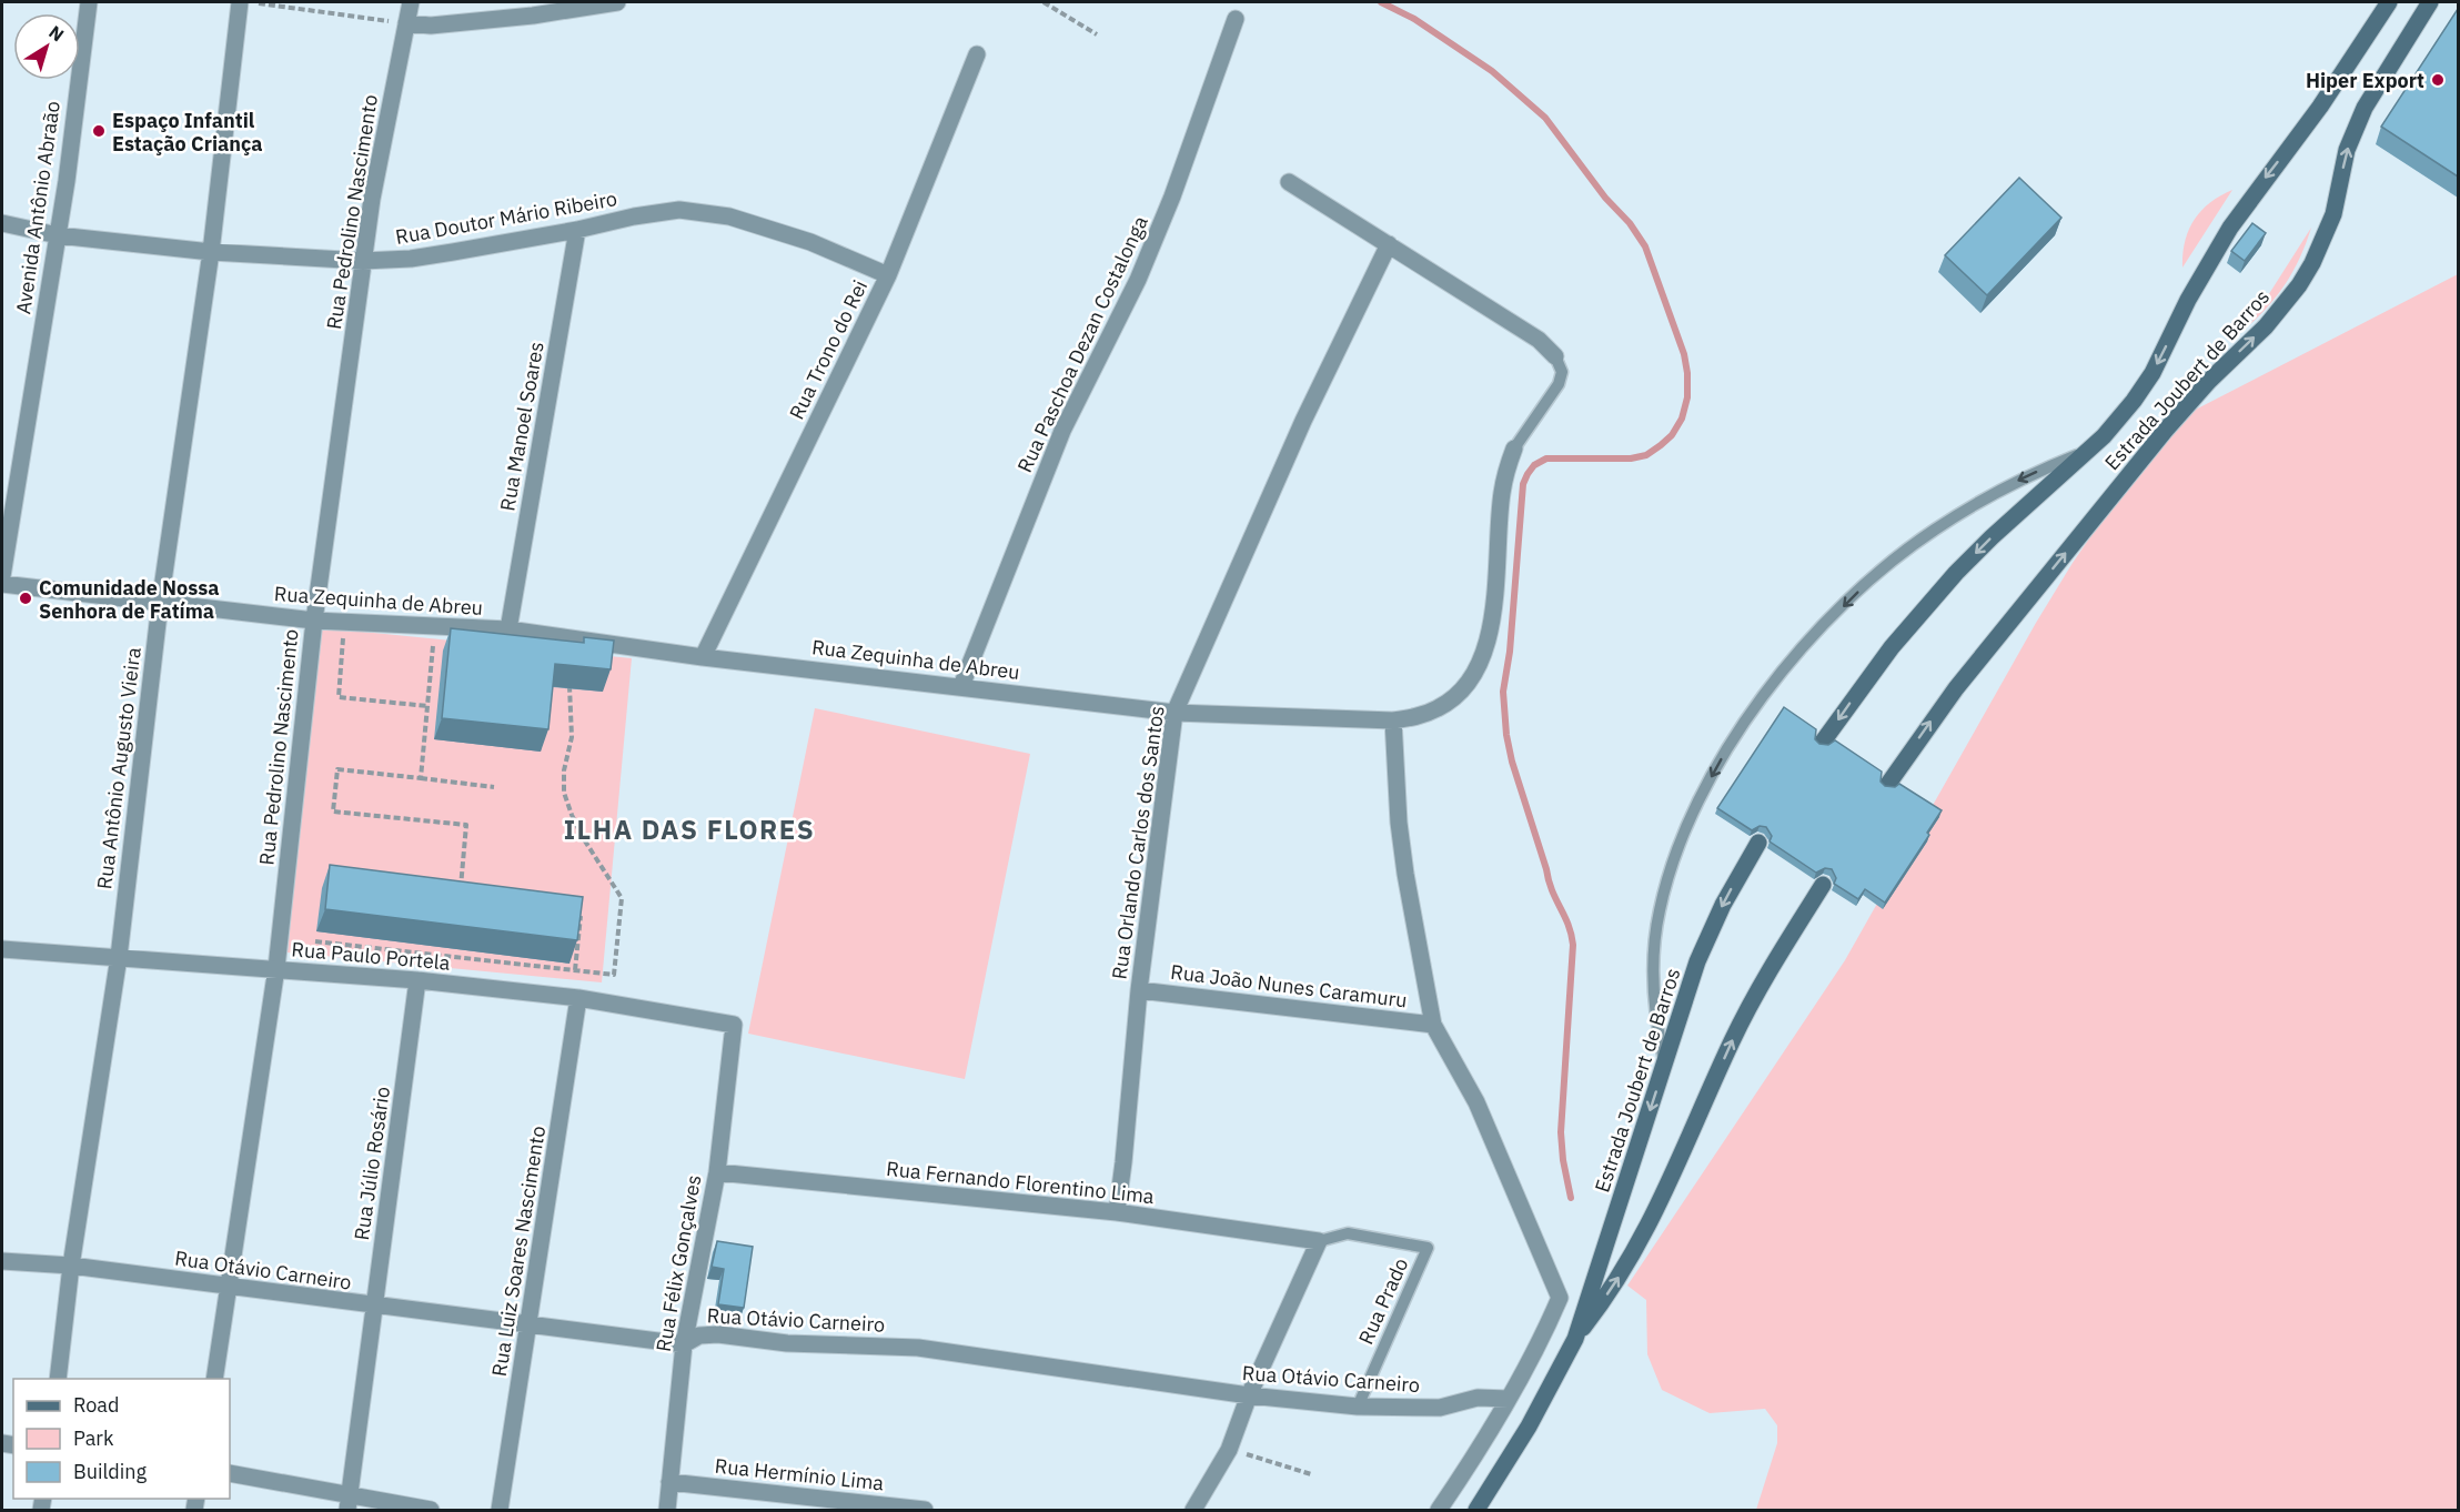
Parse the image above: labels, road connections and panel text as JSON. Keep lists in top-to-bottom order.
{
  "streets": {
    "main road": ["Estrada Joubert de Barros"],
    "street": [
      "Avenida Antônio Abraão",
      "Rua Pedrolino Nascimento",
      "Rua Doutor Mário Ribeiro",
      "Rua Paschoa Dezan Costalonga",
      "Rua Trono do Rei",
      "Rua Manoel Soares",
      "Rua Zequinha de Abreu",
      "Rua Antônio Augusto Vieira",
      "Rua Orlando Carlos dos Santos",
      "Rua Paulo Portela",
      "Rua João Nunes Caramuru",
      "Rua Júlio Rosário",
      "Rua Fernando Florentino Lima",
      "Rua Luiz Soares Nascimento",
      "Rua Félix Gonçalves",
      "Rua Otávio Carneiro",
      "Rua Hermínio Lima"
    ],
    "lane": ["Rua Prado"]
  },
  "crossings": [
    ["Avenida Antônio Abraão", "Rua Doutor Mário Ribeiro"],
    ["Rua Pedrolino Nascimento", "Rua Doutor Mário Ribeiro"],
    ["Rua Pedrolino Nascimento", "Rua Zequinha de Abreu"],
    ["Rua Pedrolino Nascimento", "Rua Paulo Portela"],
    ["Rua Pedrolino Nascimento", "Rua Otávio Carneiro"],
    ["Rua Doutor Mário Ribeiro", "Rua Trono do Rei"],
    ["Rua Doutor Mário Ribeiro", "Rua Manoel Soares"],
    ["Rua Doutor Mário Ribeiro", "Rua Antônio Augusto Vieira"],
    ["Rua Paschoa Dezan Costalonga", "Rua Zequinha de Abreu"],
    ["Rua Trono do Rei", "Rua Zequinha de Abreu"],
    ["Rua Manoel Soares", "Rua Zequinha de Abreu"],
    ["Rua Zequinha de Abreu", "Rua Antônio Augusto Vieira"],
    ["Rua Zequinha de Abreu", "Rua Orlando Carlos dos Santos"],
    ["Rua Antônio Augusto Vieira", "Rua Paulo Portela"],
    ["Rua Antônio Augusto Vieira", "Rua Otávio Carneiro"],
    ["Rua Orlando Carlos dos Santos", "Rua João Nunes Caramuru"],
    ["Rua Orlando Carlos dos Santos", "Rua Fernando Florentino Lima"],
    ["Rua Paulo Portela", "Rua Júlio Rosário"],
    ["Rua Paulo Portela", "Rua Luiz Soares Nascimento"],
    ["Rua Paulo Portela", "Rua Félix Gonçalves"],
    ["Rua Júlio Rosário", "Rua Otávio Carneiro"],
    ["Rua Fernando Florentino Lima", "Rua Félix Gonçalves"],
    ["Rua Fernando Florentino Lima", "Rua Prado"],
    ["Rua Luiz Soares Nascimento", "Rua Otávio Carneiro"],
    ["Rua Félix Gonçalves", "Rua Otávio Carneiro"],
    ["Rua Félix Gonçalves", "Rua Hermínio Lima"],
    ["Rua Otávio Carneiro", "Rua Prado"]
  ],
  "districts": ["ILHA DAS FLORES"],
  "places": ["Hiper Export", "Espaço Infantil Estação Criança", "Comunidade Nossa Senhora de Fatíma"],
  "legend": ["Road", "Park", "Building"],
  "north": "top right"
}
